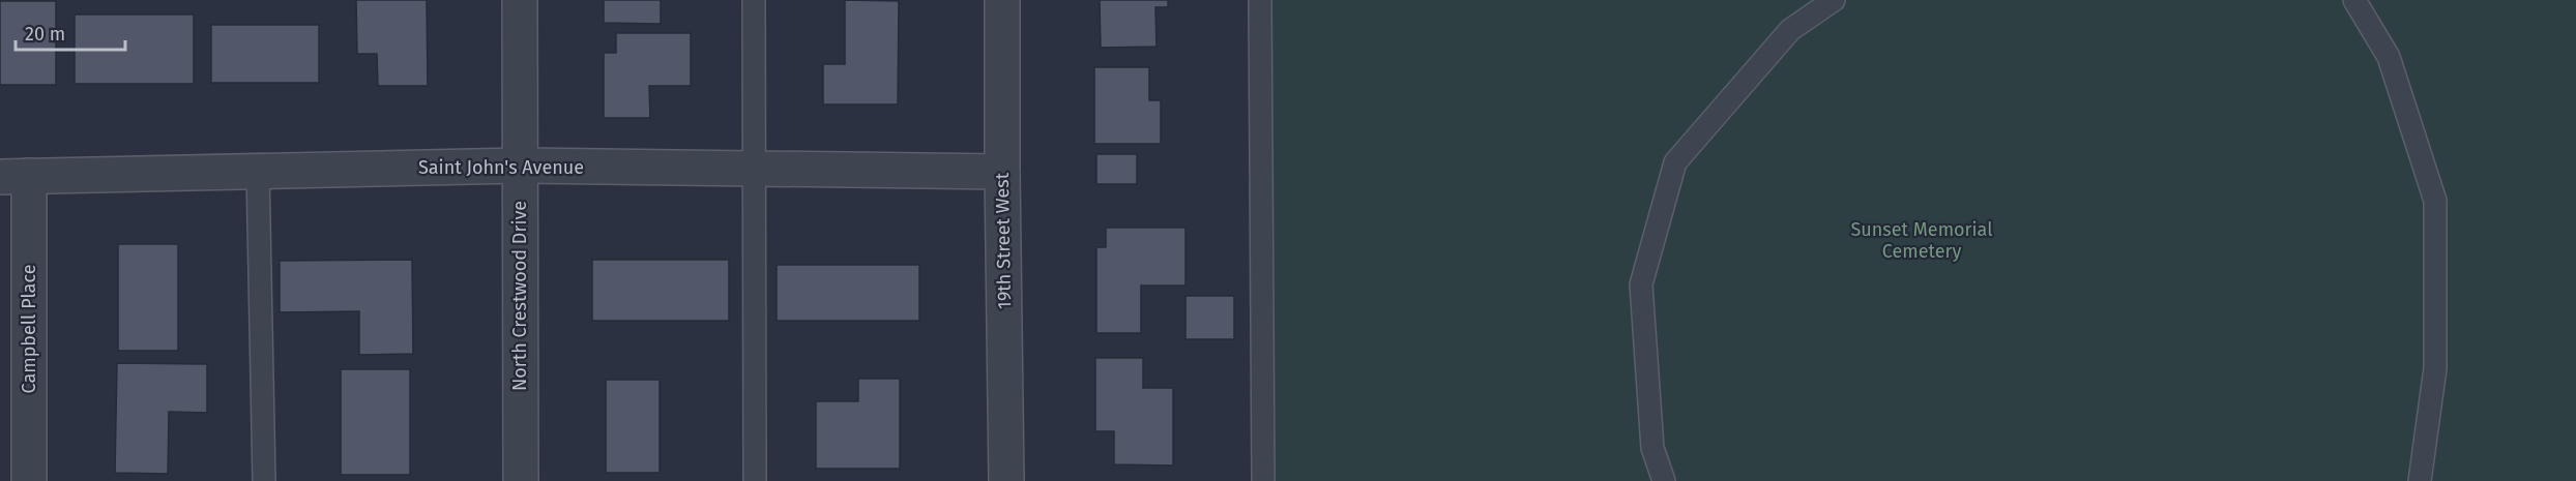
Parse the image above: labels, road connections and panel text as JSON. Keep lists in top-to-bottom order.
{
  "streets": {
    "street": [
      "Saint John's Avenue",
      "19th Street West",
      "North Crestwood Drive",
      "Campbell Place"
    ]
  },
  "crossings": [
    ["Saint John's Avenue", "19th Street West"],
    ["Saint John's Avenue", "North Crestwood Drive"],
    ["Saint John's Avenue", "Campbell Place"]
  ],
  "parks": ["Sunset Memorial Cemetery"],
  "scale_bar": "20 m"
}
